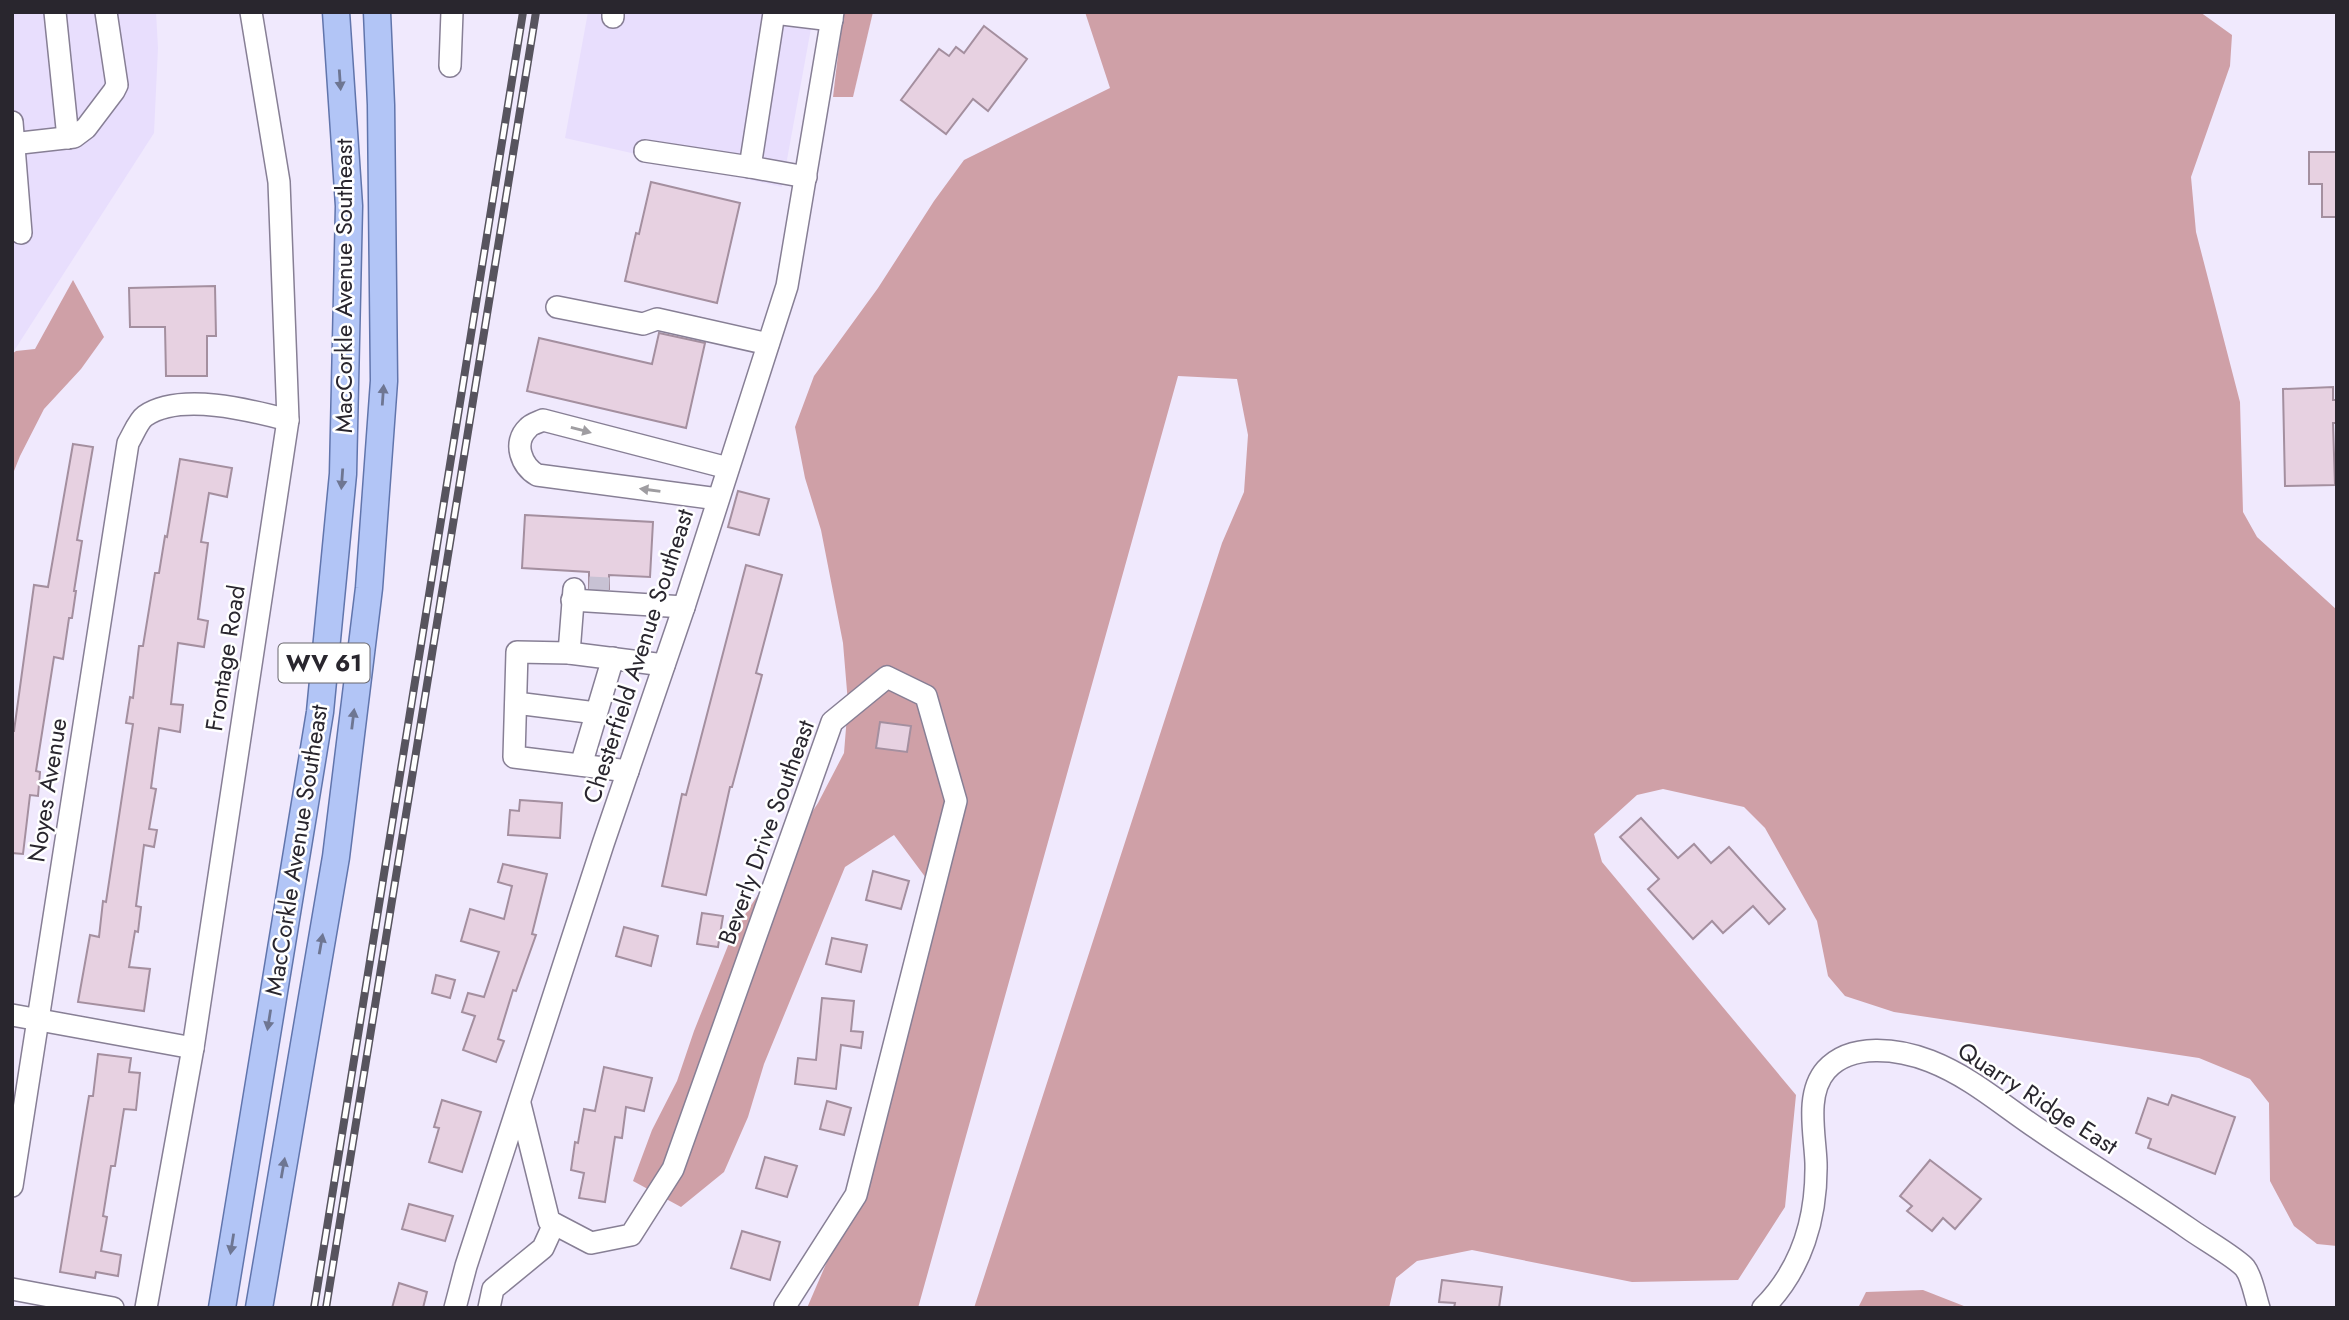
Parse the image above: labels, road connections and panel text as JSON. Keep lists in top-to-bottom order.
{
  "streets": {
    "main road": ["MacCorkle Avenue Southeast", "WV 61"],
    "street": [
      "Chesterfield Avenue Southeast",
      "Frontage Road",
      "Noyes Avenue",
      "Beverly Drive Southeast",
      "Quarry Ridge East"
    ]
  },
  "crossings": [
    ["Frontage Road", "Noyes Avenue"]
  ]
}
